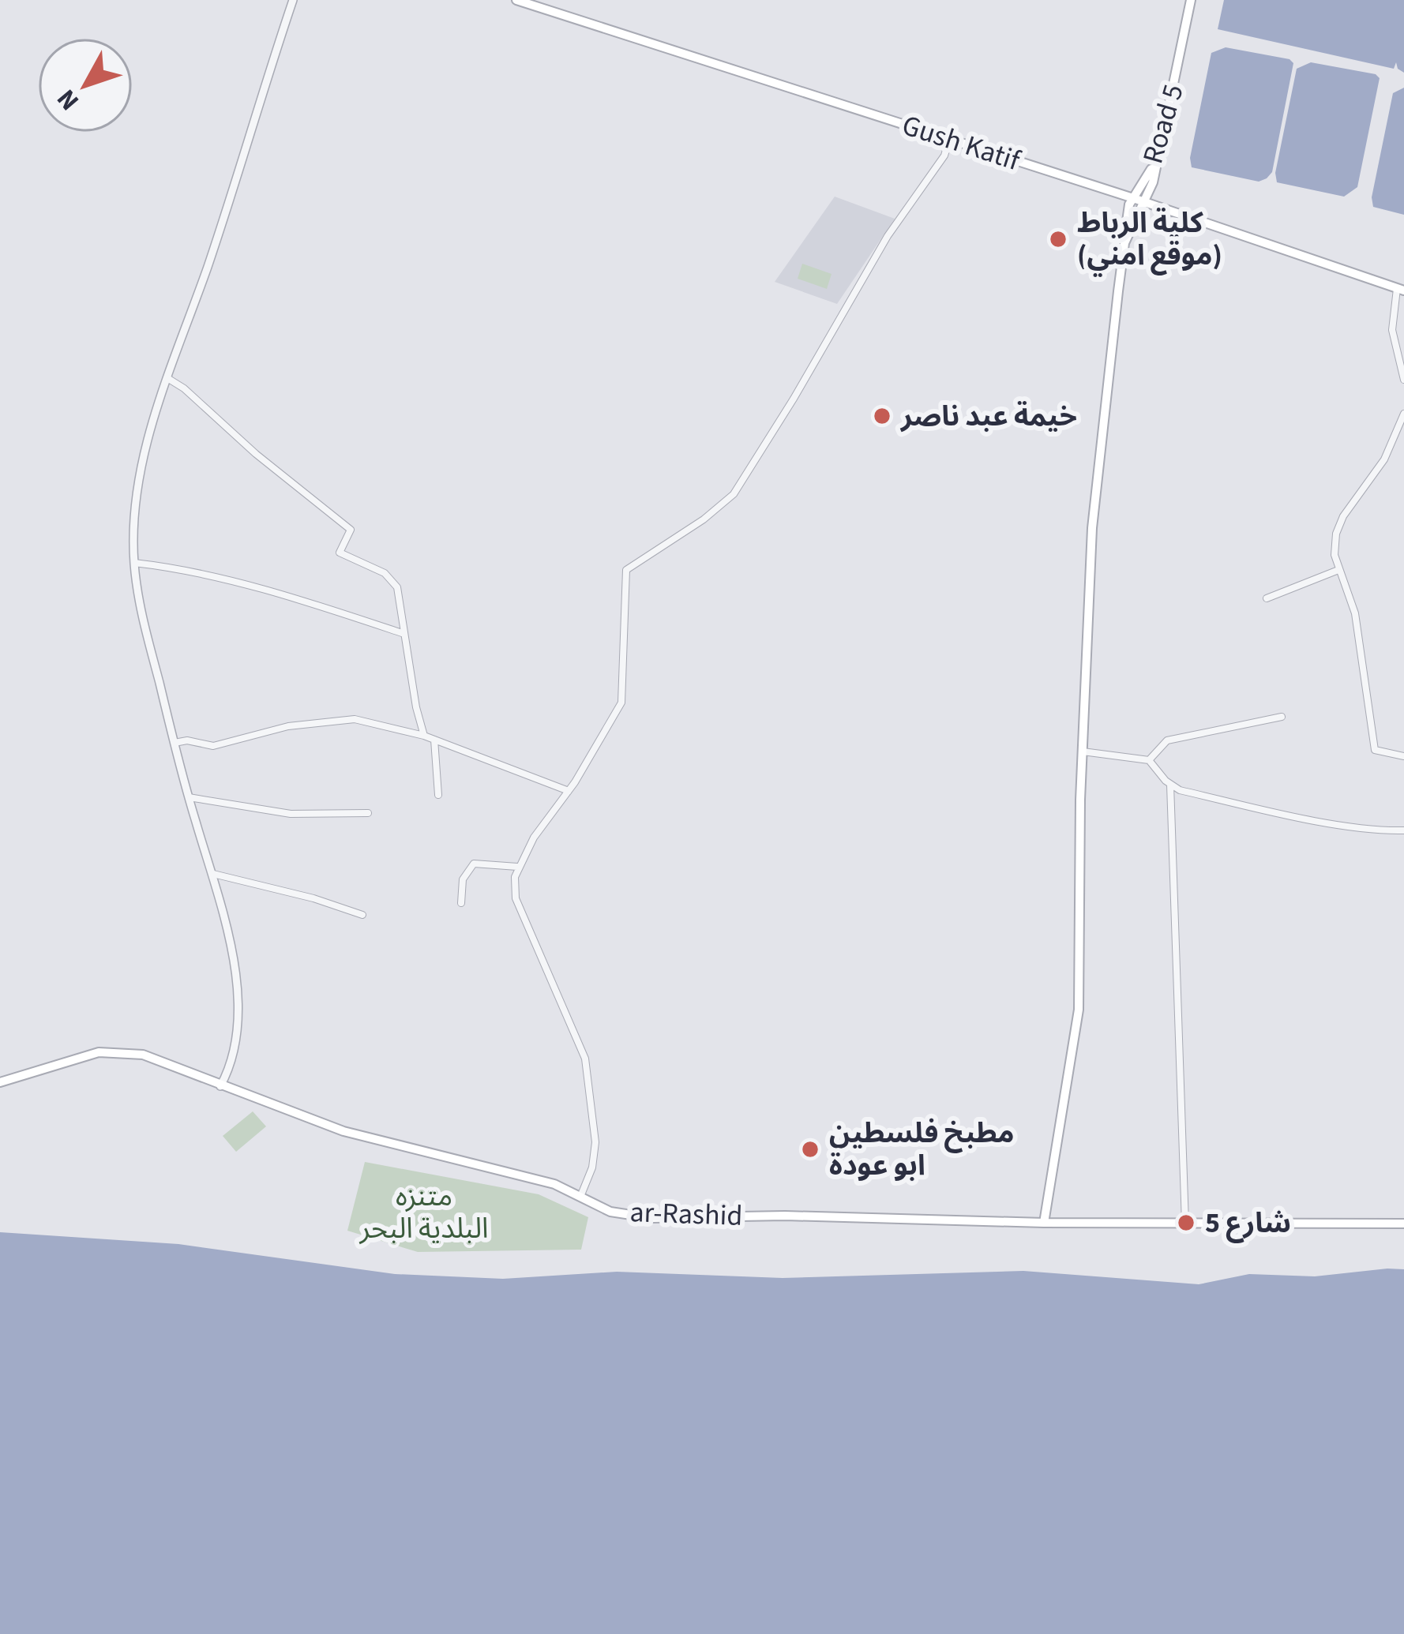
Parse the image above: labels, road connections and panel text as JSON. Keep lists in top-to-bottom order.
{
  "streets": {
    "main road": ["Road 5", "Gush Katif", "ar-Rashid"]
  },
  "crossings": [
    ["Road 5", "Gush Katif"],
    ["Road 5", "ar-Rashid"]
  ],
  "parks": ["متنزه البلدية البحر"],
  "places": [
    "كلية الرباط (موقع امني)",
    "خيمة عبد ناصر",
    "مطبخ فلسطين ابو عودة",
    "شارع 5"
  ],
  "north": "bottom left"
}
